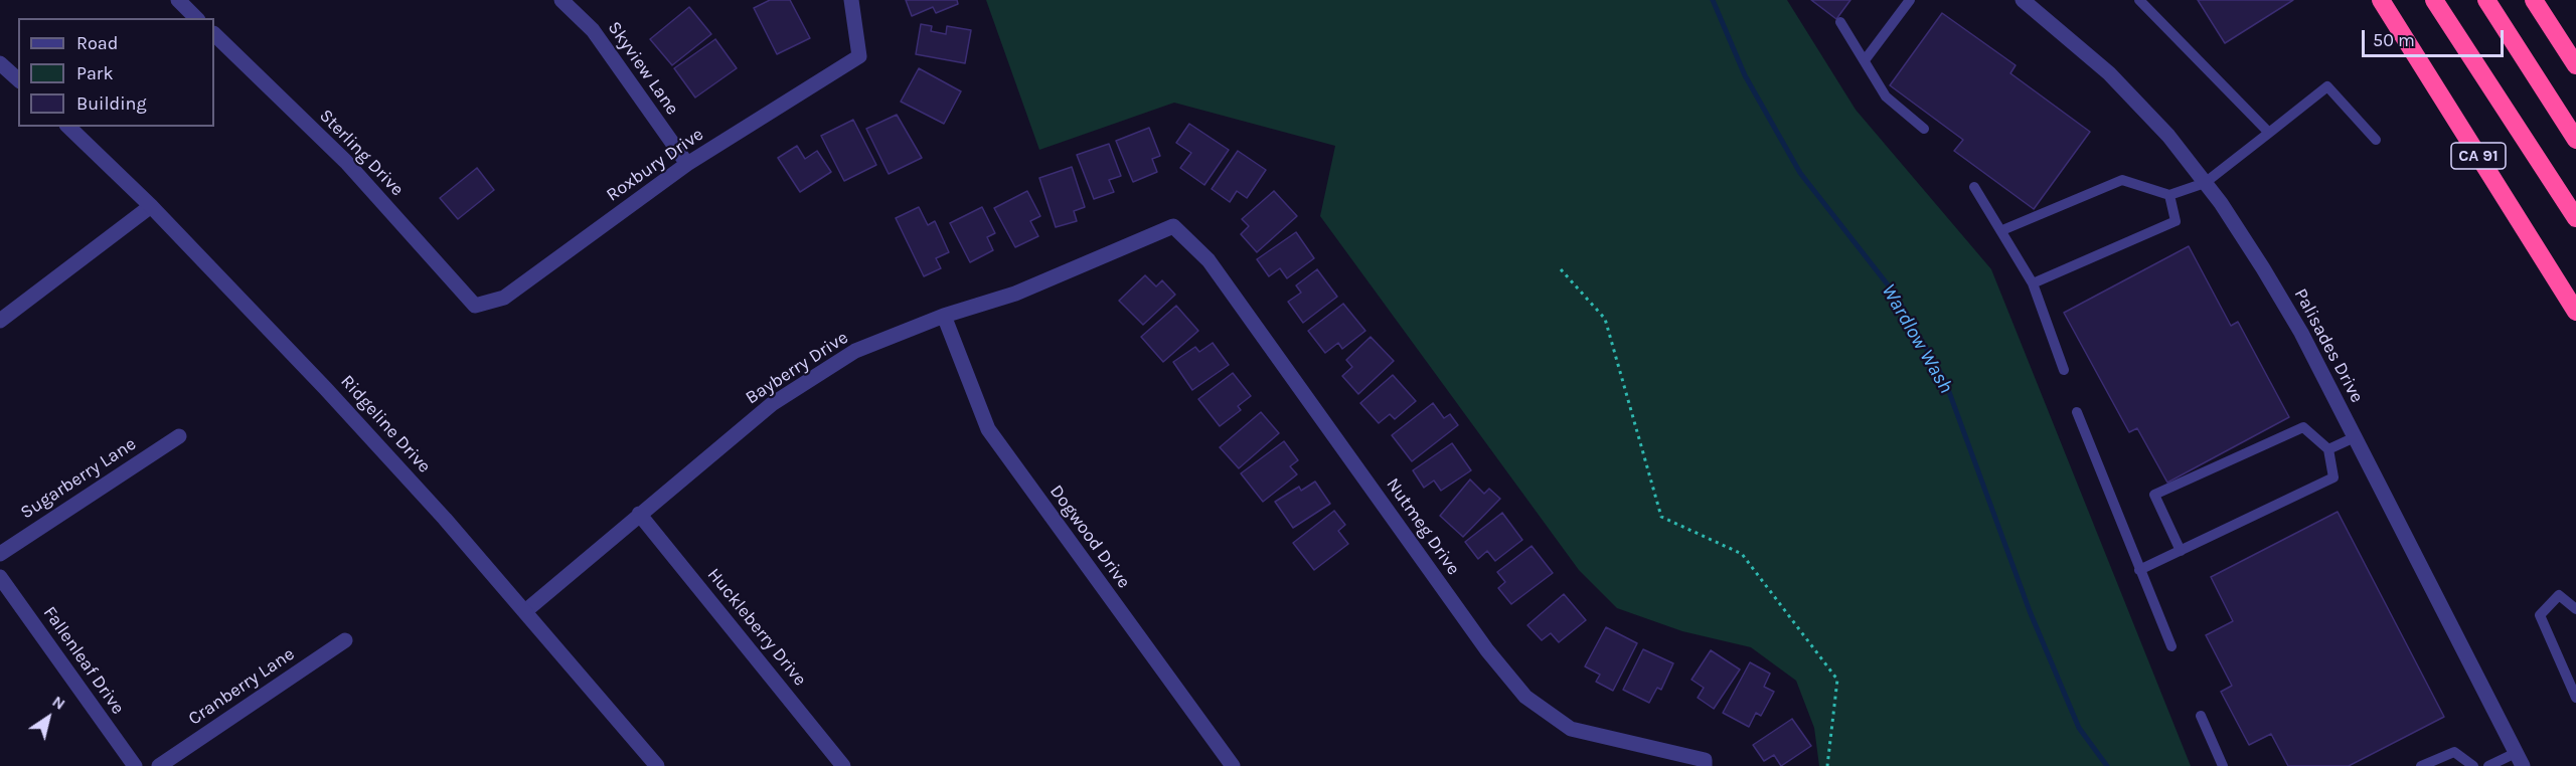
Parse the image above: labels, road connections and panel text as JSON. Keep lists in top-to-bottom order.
{
  "streets": {
    "highway": ["CA 91"],
    "street": [
      "Skyview Lane",
      "Sterling Drive",
      "Roxbury Drive",
      "Palisades Drive",
      "Bayberry Drive",
      "Ridgeline Drive",
      "Sugarberry Lane",
      "Nutmeg Drive",
      "Dogwood Drive",
      "Huckleberry Drive",
      "Fallenleaf Drive",
      "Cranberry Lane"
    ]
  },
  "crossings": [
    ["Skyview Lane", "Roxbury Drive"],
    ["Sterling Drive", "Roxbury Drive"],
    ["Bayberry Drive", "Ridgeline Drive"],
    ["Bayberry Drive", "Nutmeg Drive"],
    ["Bayberry Drive", "Dogwood Drive"],
    ["Bayberry Drive", "Huckleberry Drive"]
  ],
  "water": ["Wardlow Wash"],
  "legend": ["Road", "Park", "Building"],
  "scale_bar": "50 m",
  "north": "top right"
}
